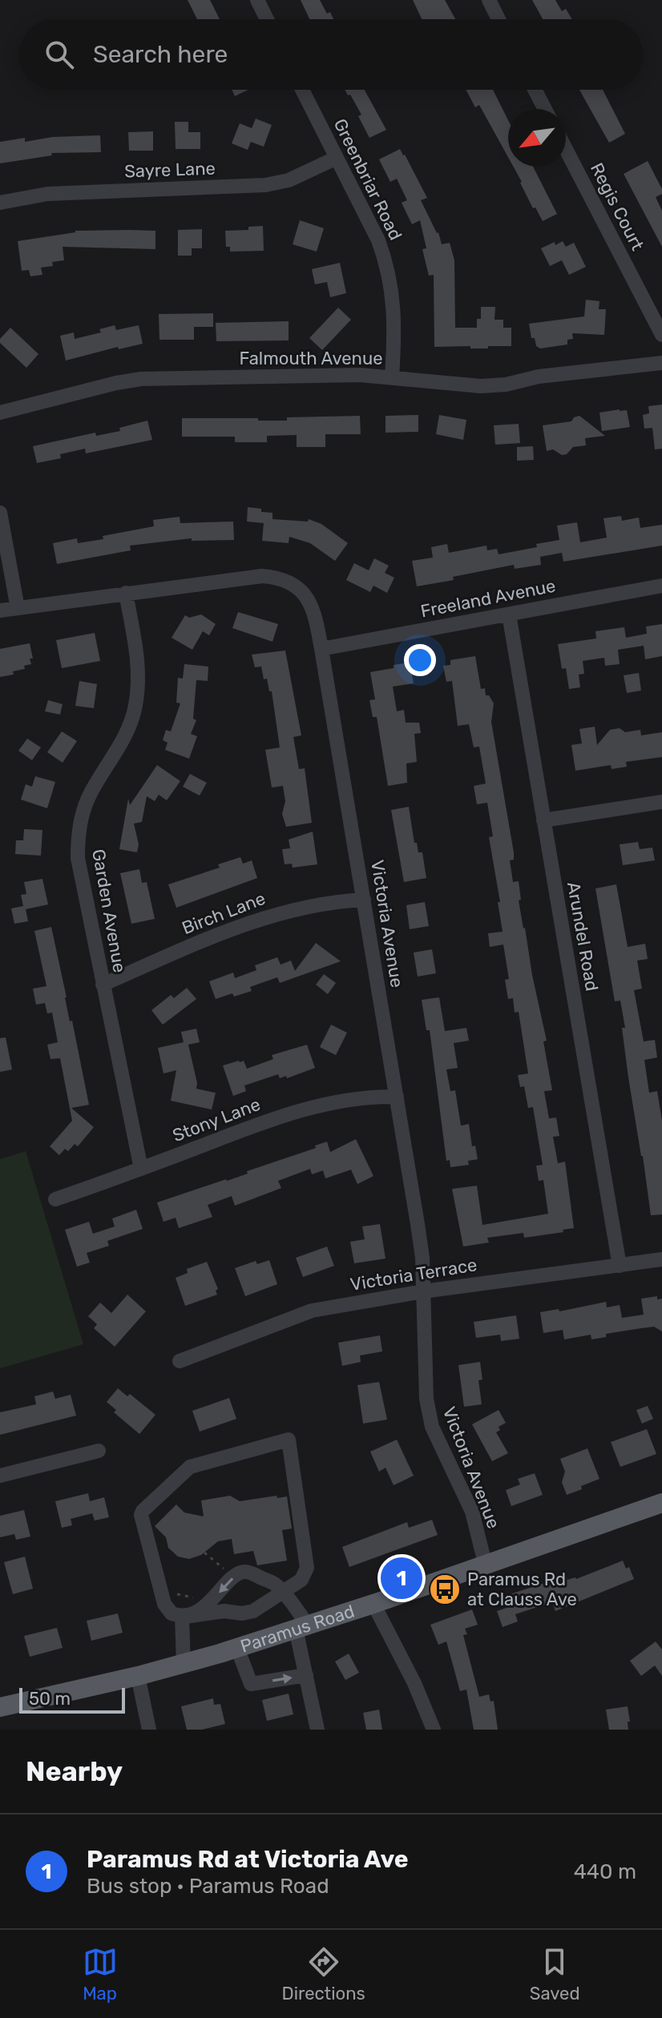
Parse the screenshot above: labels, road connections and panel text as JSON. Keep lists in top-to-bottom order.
{
  "streets": {
    "main road": ["Paramus Road"],
    "street": [
      "Sayre Lane",
      "Greenbriar Road",
      "Regis Court",
      "Falmouth Avenue",
      "Freeland Avenue",
      "Garden Avenue",
      "Birch Lane",
      "Victoria Avenue",
      "Arundel Road",
      "Stony Lane",
      "Victoria Terrace"
    ]
  },
  "crossings": [
    ["Sayre Lane", "Greenbriar Road"],
    ["Greenbriar Road", "Falmouth Avenue"],
    ["Freeland Avenue", "Victoria Avenue"],
    ["Freeland Avenue", "Arundel Road"],
    ["Garden Avenue", "Birch Lane"],
    ["Garden Avenue", "Victoria Avenue"],
    ["Garden Avenue", "Stony Lane"],
    ["Birch Lane", "Victoria Avenue"],
    ["Victoria Avenue", "Stony Lane"],
    ["Victoria Avenue", "Victoria Terrace"],
    ["Victoria Avenue", "Paramus Road"],
    ["Arundel Road", "Victoria Terrace"]
  ],
  "places": {
    "bus stop": ["Paramus Rd at Clauss Ave"]
  },
  "scale_bar": "50 m",
  "north": "bottom left",
  "page": {
    "search": "Search here",
    "pins": "1",
    "scale": "50 m",
    "heading": "Nearby",
    "list": [
      {
        "mark": "1",
        "name": "Paramus Rd at Victoria Ave",
        "note": "Bus stop · Paramus Road",
        "value": "440 m"
      }
    ],
    "nav": ["Map", "Directions", "Saved"]
  }
}
